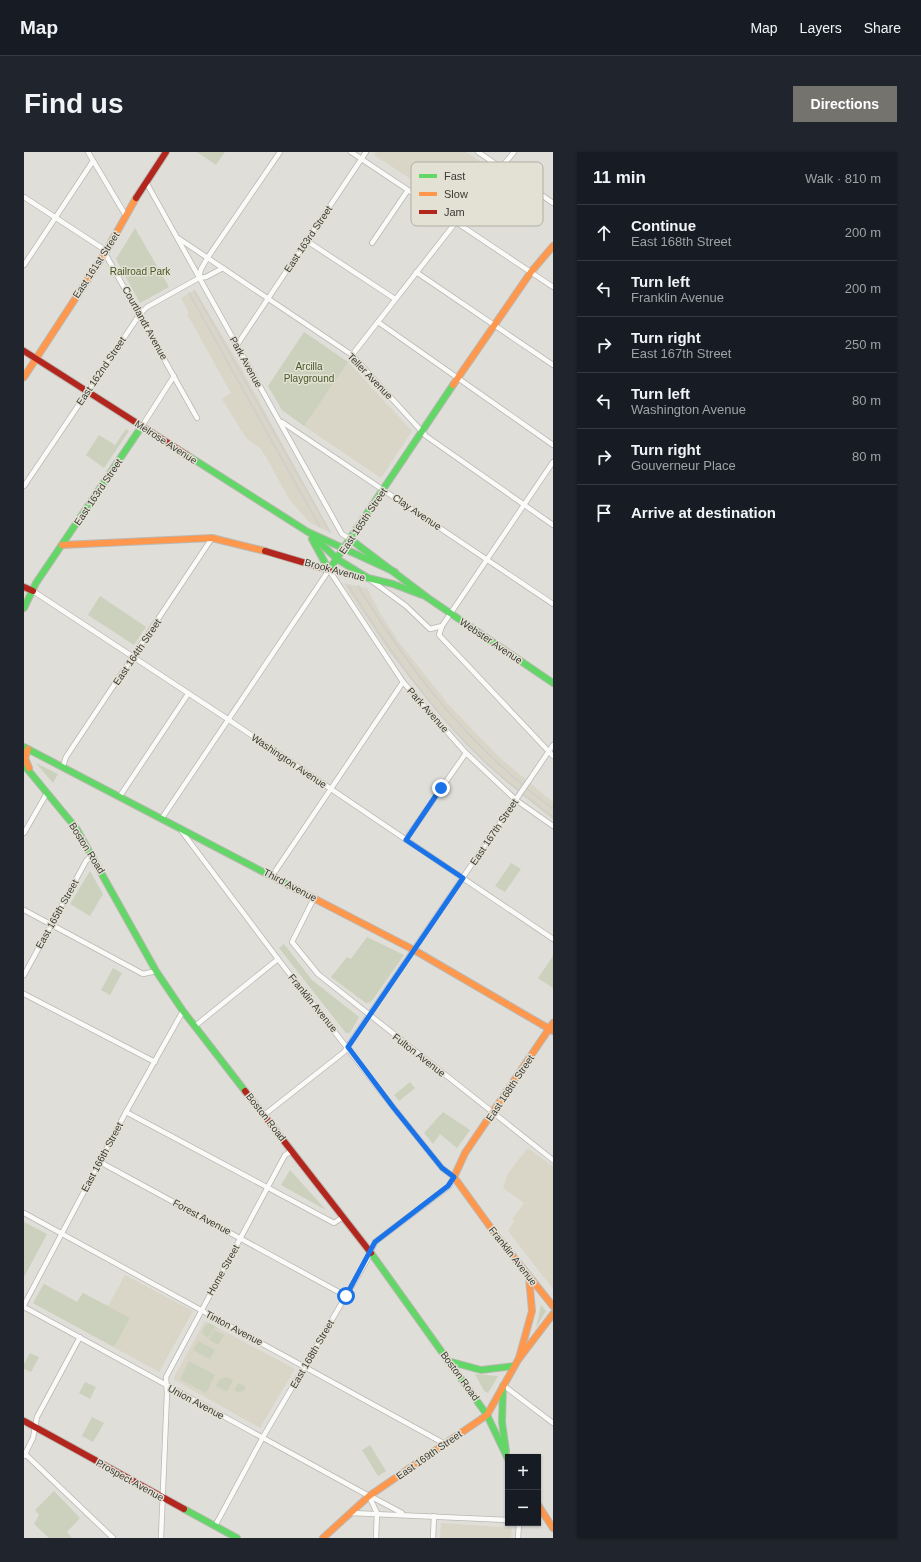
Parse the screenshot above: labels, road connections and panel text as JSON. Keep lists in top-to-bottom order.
{
  "streets": {
    "main road": [
      "East 163rd Street",
      "East 161st Street",
      "Melrose Avenue",
      "East 165th Street",
      "Brook Avenue",
      "Webster Avenue",
      "Washington Avenue",
      "Boston Road",
      "Third Avenue",
      "Franklin Avenue",
      "East 168th Street",
      "East 169th Street",
      "Prospect Avenue"
    ],
    "street": [
      "Courtlandt Avenue",
      "Park Avenue",
      "East 162nd Street",
      "Teller Avenue",
      "Clay Avenue",
      "East 164th Street",
      "East 167th Street",
      "Fulton Avenue",
      "East 166th Street",
      "Forest Avenue",
      "Home Street",
      "Tinton Avenue",
      "Union Avenue"
    ]
  },
  "crossings": [
    ["East 163rd Street", "Courtlandt Avenue"],
    ["East 163rd Street", "Park Avenue"],
    ["East 163rd Street", "Teller Avenue"],
    ["East 163rd Street", "Melrose Avenue"],
    ["East 163rd Street", "Brook Avenue"],
    ["East 163rd Street", "Washington Avenue"],
    ["East 161st Street", "Courtlandt Avenue"],
    ["East 161st Street", "Park Avenue"],
    ["East 161st Street", "Melrose Avenue"],
    ["Courtlandt Avenue", "East 162nd Street"],
    ["Park Avenue", "East 162nd Street"],
    ["Park Avenue", "Teller Avenue"],
    ["Park Avenue", "Clay Avenue"],
    ["Park Avenue", "East 165th Street"],
    ["Park Avenue", "Brook Avenue"],
    ["Park Avenue", "Webster Avenue"],
    ["Park Avenue", "East 167th Street"],
    ["East 162nd Street", "Teller Avenue"],
    ["East 162nd Street", "Melrose Avenue"],
    ["Teller Avenue", "East 165th Street"],
    ["Melrose Avenue", "East 165th Street"],
    ["Melrose Avenue", "Webster Avenue"],
    ["Clay Avenue", "East 165th Street"],
    ["East 165th Street", "Brook Avenue"],
    ["East 165th Street", "Webster Avenue"],
    ["East 165th Street", "Washington Avenue"],
    ["East 165th Street", "Boston Road"],
    ["East 165th Street", "Third Avenue"],
    ["Brook Avenue", "Webster Avenue"],
    ["Brook Avenue", "East 164th Street"],
    ["East 164th Street", "Washington Avenue"],
    ["East 164th Street", "Third Avenue"],
    ["Washington Avenue", "East 167th Street"],
    ["East 167th Street", "Boston Road"],
    ["East 167th Street", "Third Avenue"],
    ["East 167th Street", "Franklin Avenue"],
    ["East 167th Street", "Fulton Avenue"],
    ["Boston Road", "Third Avenue"],
    ["Boston Road", "East 168th Street"],
    ["Boston Road", "East 166th Street"],
    ["Boston Road", "Home Street"],
    ["Boston Road", "East 169th Street"],
    ["Third Avenue", "Franklin Avenue"],
    ["Third Avenue", "Fulton Avenue"],
    ["Third Avenue", "East 168th Street"],
    ["Franklin Avenue", "East 168th Street"],
    ["Franklin Avenue", "East 169th Street"],
    ["Fulton Avenue", "East 168th Street"],
    ["East 168th Street", "Forest Avenue"],
    ["East 168th Street", "Tinton Avenue"],
    ["East 168th Street", "Union Avenue"],
    ["East 168th Street", "Prospect Avenue"],
    ["East 166th Street", "Forest Avenue"],
    ["East 166th Street", "Tinton Avenue"],
    ["East 166th Street", "Union Avenue"],
    ["Forest Avenue", "Home Street"],
    ["Home Street", "Tinton Avenue"],
    ["Home Street", "Union Avenue"],
    ["Home Street", "Prospect Avenue"],
    ["Tinton Avenue", "East 169th Street"],
    ["Union Avenue", "East 169th Street"]
  ],
  "parks": ["Railroad Park", "Arcilla Playground"],
  "legend": ["Fast", "Slow", "Jam"],
  "page": {
    "header": "Map",
    "nav": ["Map", "Layers", "Share"],
    "buttons": "Directions",
    "title": "Find us",
    "heading": ["11 min", "Walk · 810 m"],
    "list": [
      ["Continue", "East 168th Street", "200 m"],
      ["Turn left", "Franklin Avenue", "200 m"],
      ["Turn right", "East 167th Street", "250 m"],
      ["Turn left", "Washington Avenue", "80 m"],
      ["Turn right", "Gouverneur Place", "80 m"],
      "Arrive at destination"
    ],
    "map_buttons": ["+", "−"]
  }
}
